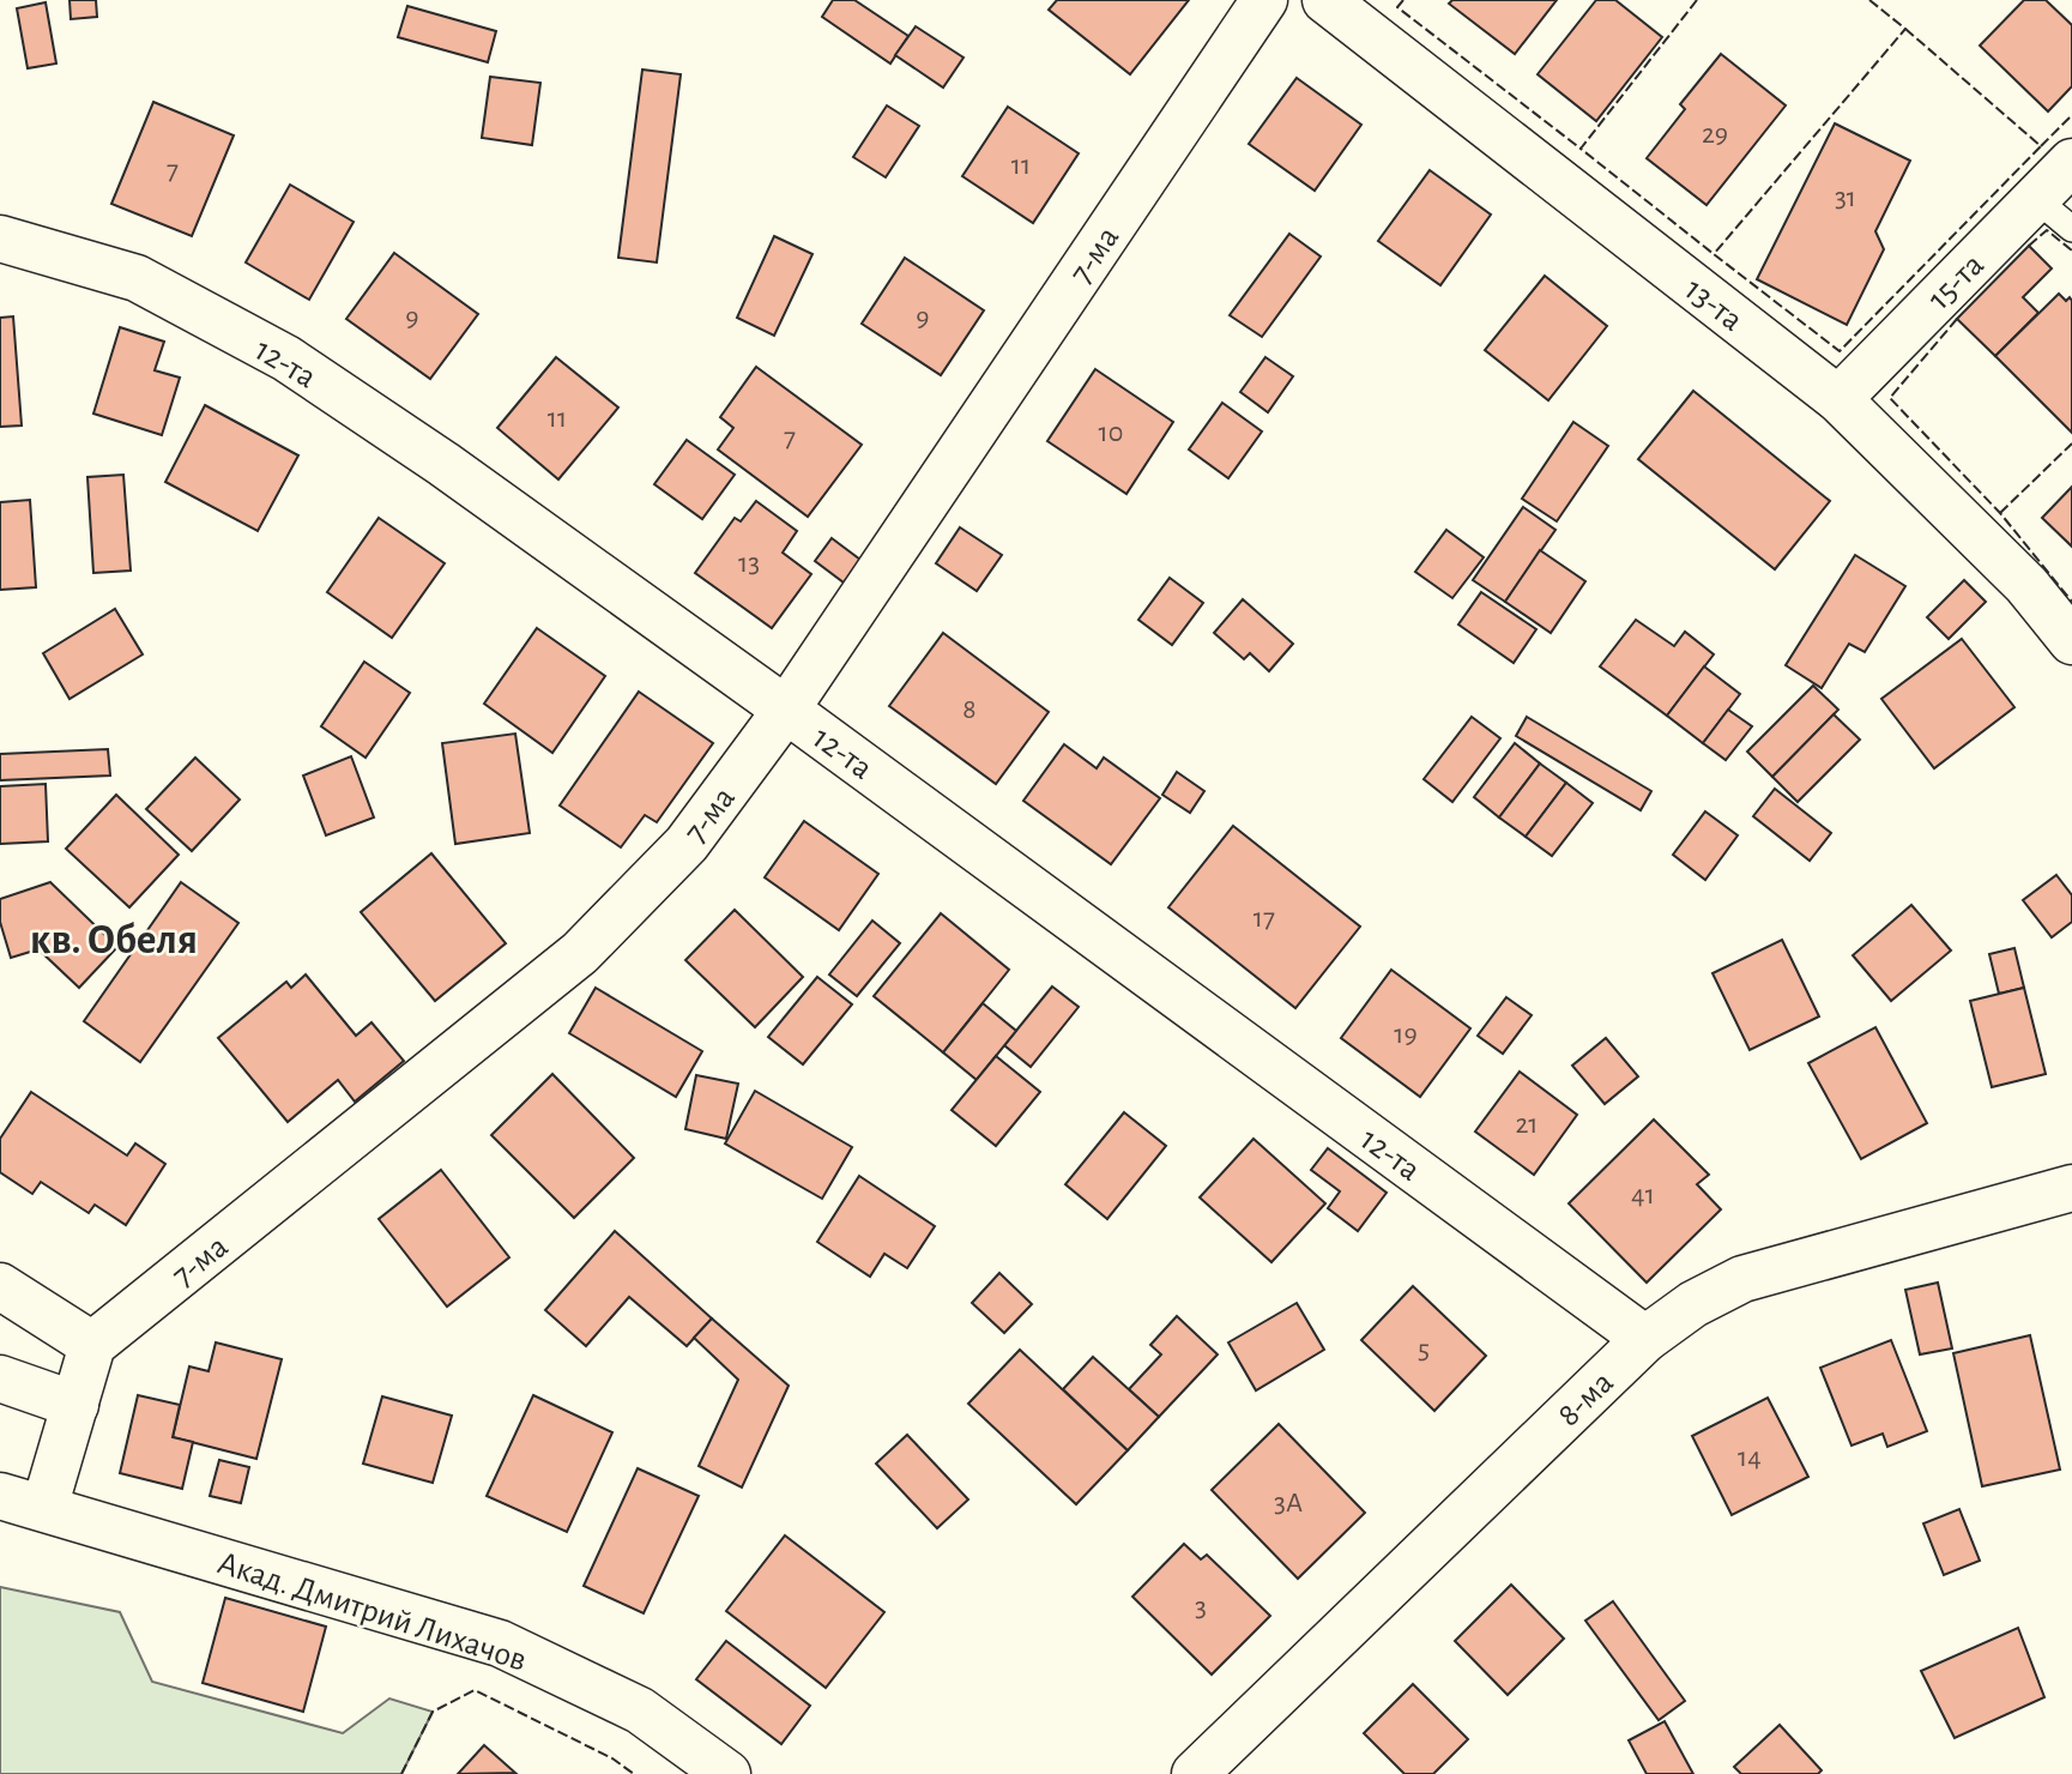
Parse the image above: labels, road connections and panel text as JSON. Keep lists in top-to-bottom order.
{
  "streets": {
    "street": [
      "7-ма",
      "15-та",
      "13-та",
      "12-та",
      "8-ма",
      "Акад. Дмитрий Лихачов"
    ]
  },
  "crossings": [
    ["7-ма", "12-та"],
    ["15-та", "13-та"],
    ["12-та", "8-ма"]
  ],
  "districts": ["кв. Обеля"],
  "house_numbers": [
    "29",
    "11",
    "7",
    "31",
    "9",
    "9",
    "11",
    "10",
    "7",
    "13",
    "8",
    "17",
    "19",
    "21",
    "41",
    "5",
    "14",
    "3А",
    "3"
  ]
}
